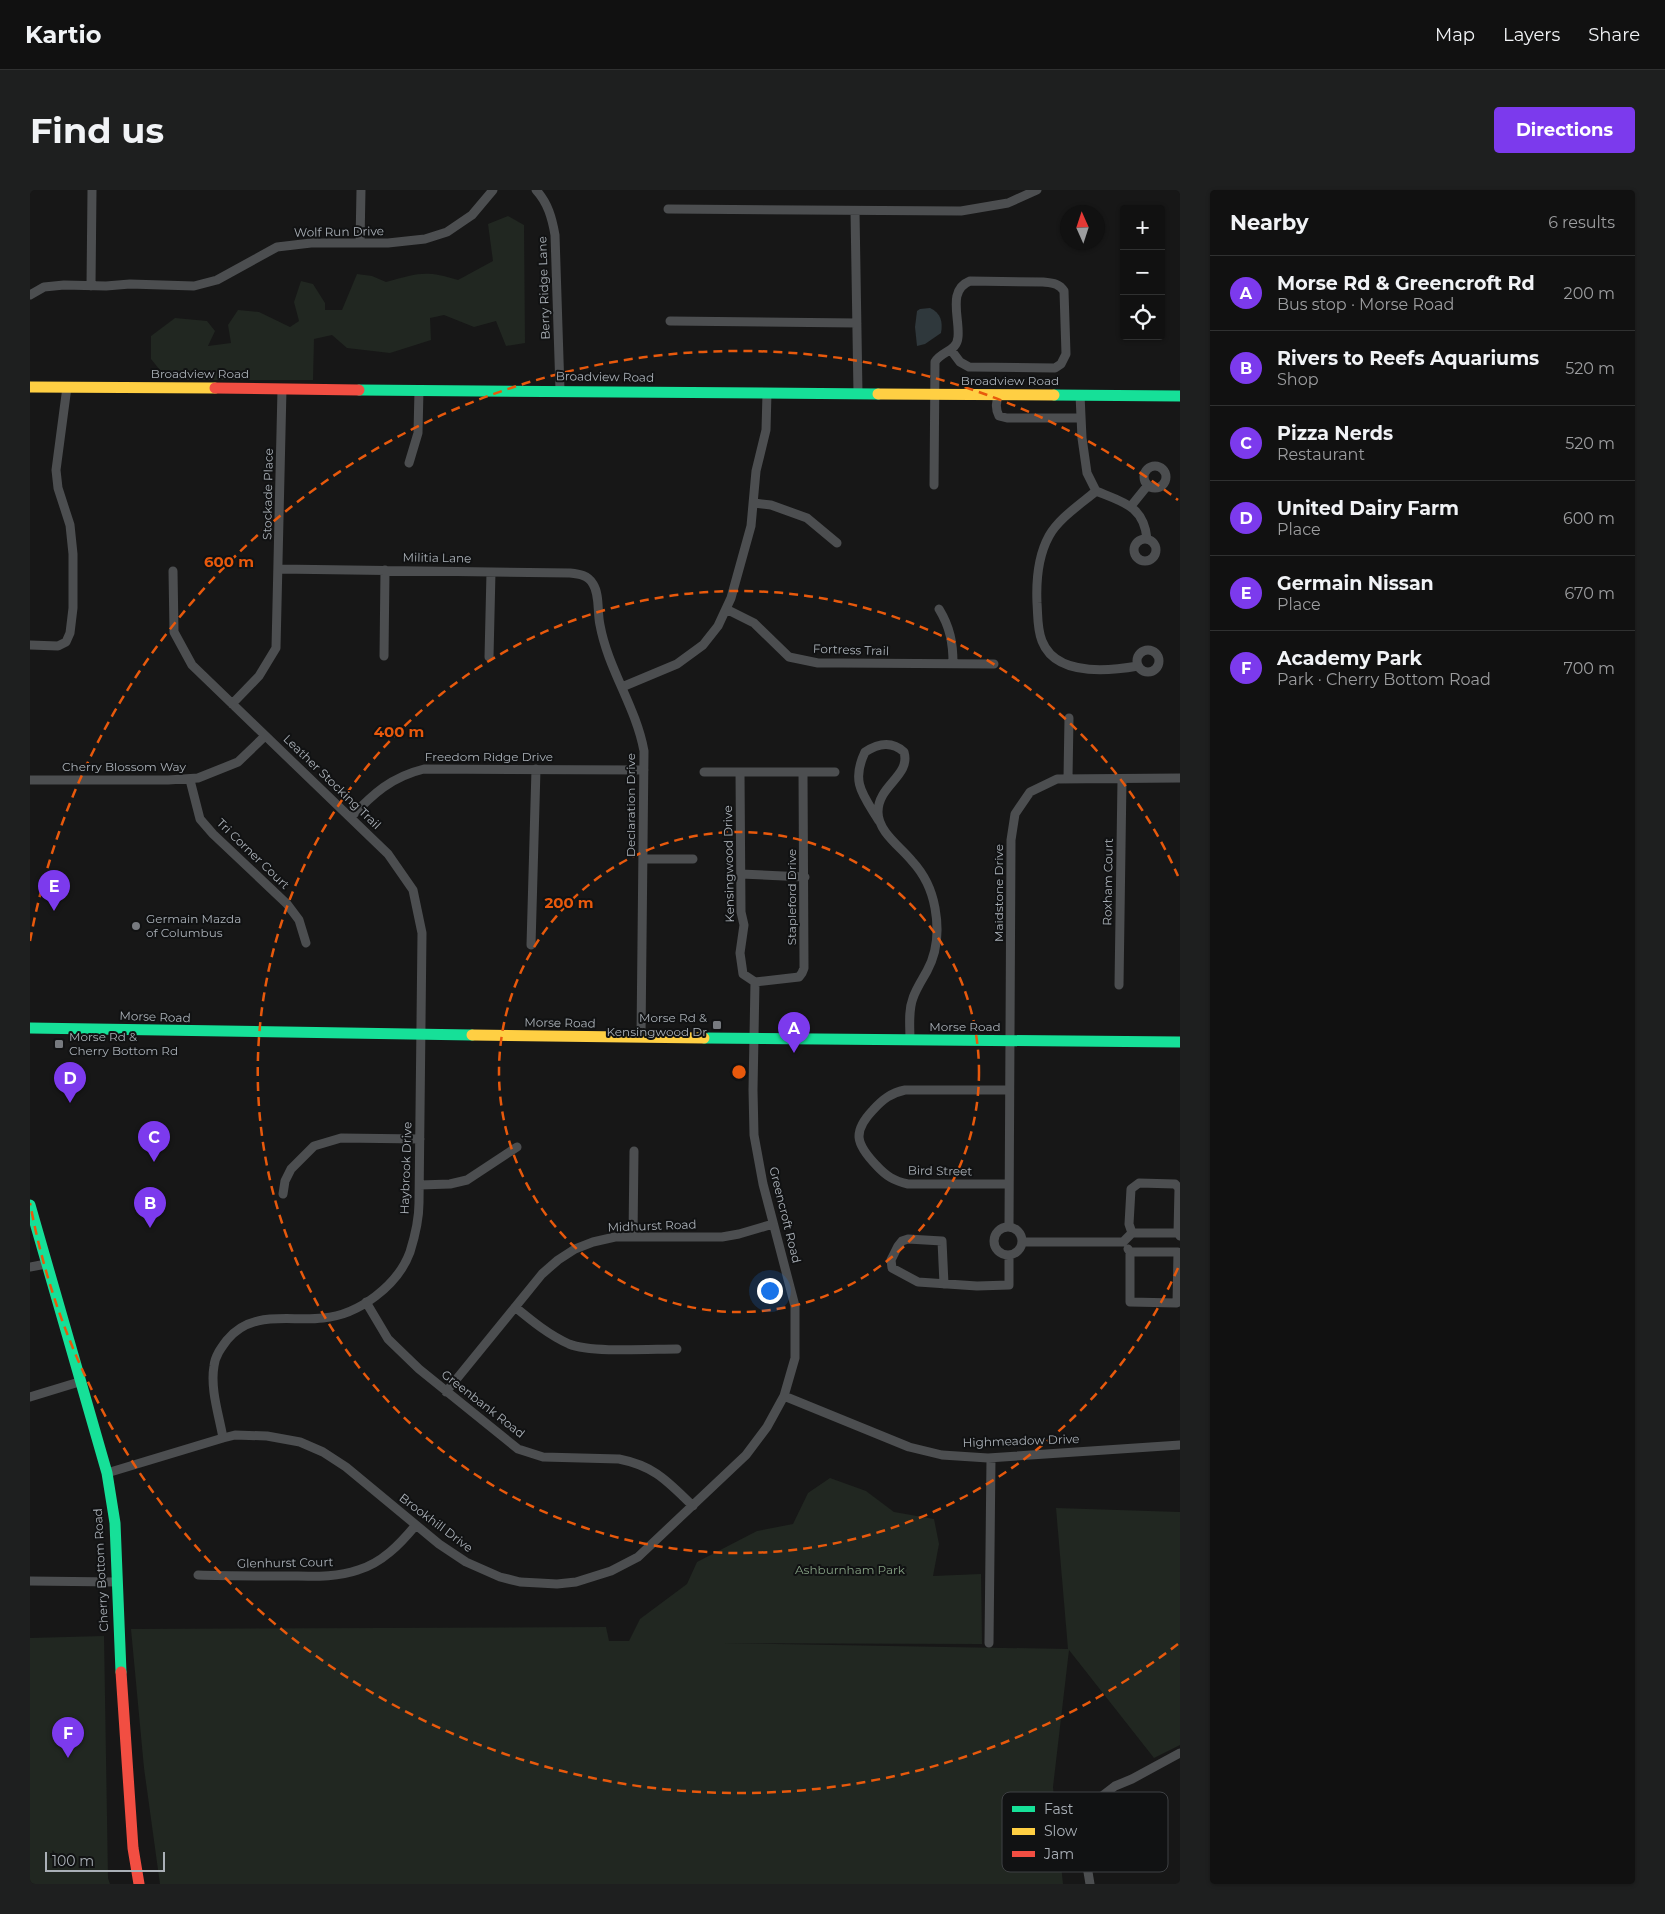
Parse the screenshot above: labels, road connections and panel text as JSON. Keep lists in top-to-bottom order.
{
  "streets": {
    "main road": ["Broadview Road", "Morse Road", "Cherry Bottom Road"],
    "street": [
      "Wolf Run Drive",
      "Berry Ridge Lane",
      "Stockade Place",
      "Militia Lane",
      "Fortress Trail",
      "Freedom Ridge Drive",
      "Cherry Blossom Way",
      "Leather Stocking Trail",
      "Declaration Drive",
      "Tri Corner Court",
      "Kensingwood Drive",
      "Roxham Court",
      "Maidstone Drive",
      "Stapleford Drive",
      "Haybrook Drive",
      "Bird Street",
      "Greencroft Road",
      "Midhurst Road",
      "Greenbank Road",
      "Highmeadow Drive",
      "Brookhill Drive",
      "Glenhurst Court"
    ]
  },
  "crossings": [
    ["Berry Ridge Lane", "Broadview Road"],
    ["Broadview Road", "Stockade Place"],
    ["Stockade Place", "Militia Lane"],
    ["Stockade Place", "Leather Stocking Trail"],
    ["Militia Lane", "Declaration Drive"],
    ["Freedom Ridge Drive", "Leather Stocking Trail"],
    ["Freedom Ridge Drive", "Declaration Drive"],
    ["Cherry Blossom Way", "Leather Stocking Trail"],
    ["Cherry Blossom Way", "Tri Corner Court"],
    ["Leather Stocking Trail", "Morse Road"],
    ["Leather Stocking Trail", "Haybrook Drive"],
    ["Declaration Drive", "Morse Road"],
    ["Kensingwood Drive", "Stapleford Drive"],
    ["Roxham Court", "Maidstone Drive"],
    ["Maidstone Drive", "Morse Road"],
    ["Maidstone Drive", "Bird Street"],
    ["Morse Road", "Haybrook Drive"],
    ["Morse Road", "Greencroft Road"],
    ["Haybrook Drive", "Greenbank Road"],
    ["Haybrook Drive", "Brookhill Drive"],
    ["Greencroft Road", "Midhurst Road"],
    ["Greencroft Road", "Highmeadow Drive"],
    ["Greencroft Road", "Brookhill Drive"],
    ["Midhurst Road", "Greenbank Road"],
    ["Greenbank Road", "Brookhill Drive"],
    ["Highmeadow Drive", "Brookhill Drive"],
    ["Brookhill Drive", "Glenhurst Court"],
    ["Brookhill Drive", "Cherry Bottom Road"]
  ],
  "parks": ["Ashburnham Park"],
  "places": {
    "other": ["Germain Mazda of Columbus"],
    "transit": ["Morse Rd & Kensingwood Dr", "Morse Rd & Cherry Bottom Rd"]
  },
  "legend": ["Fast", "Slow", "Jam"],
  "scale_bar": "100 m",
  "north": "top",
  "page": {
    "header": "Kartio",
    "nav": ["Map", "Layers", "Share"],
    "buttons": "Directions",
    "title": "Find us",
    "heading": ["Nearby", "6 results"],
    "map_buttons": ["+", "−"],
    "list": [
      {
        "mark": "A",
        "name": "Morse Rd & Greencroft Rd",
        "note": "Bus stop · Morse Road",
        "value": "200 m"
      },
      {
        "mark": "B",
        "name": "Rivers to Reefs Aquariums",
        "note": "Shop",
        "value": "520 m"
      },
      {
        "mark": "C",
        "name": "Pizza Nerds",
        "note": "Restaurant",
        "value": "520 m"
      },
      {
        "mark": "D",
        "name": "United Dairy Farm",
        "note": "Place",
        "value": "600 m"
      },
      {
        "mark": "E",
        "name": "Germain Nissan",
        "note": "Place",
        "value": "670 m"
      },
      {
        "mark": "F",
        "name": "Academy Park",
        "note": "Park · Cherry Bottom Road",
        "value": "700 m"
      }
    ],
    "pins": [
      "E",
      "A",
      "D",
      "C",
      "B",
      "F"
    ],
    "scale": "100 m"
  },
  "rings": ["600 m", "400 m", "200 m"]
}
